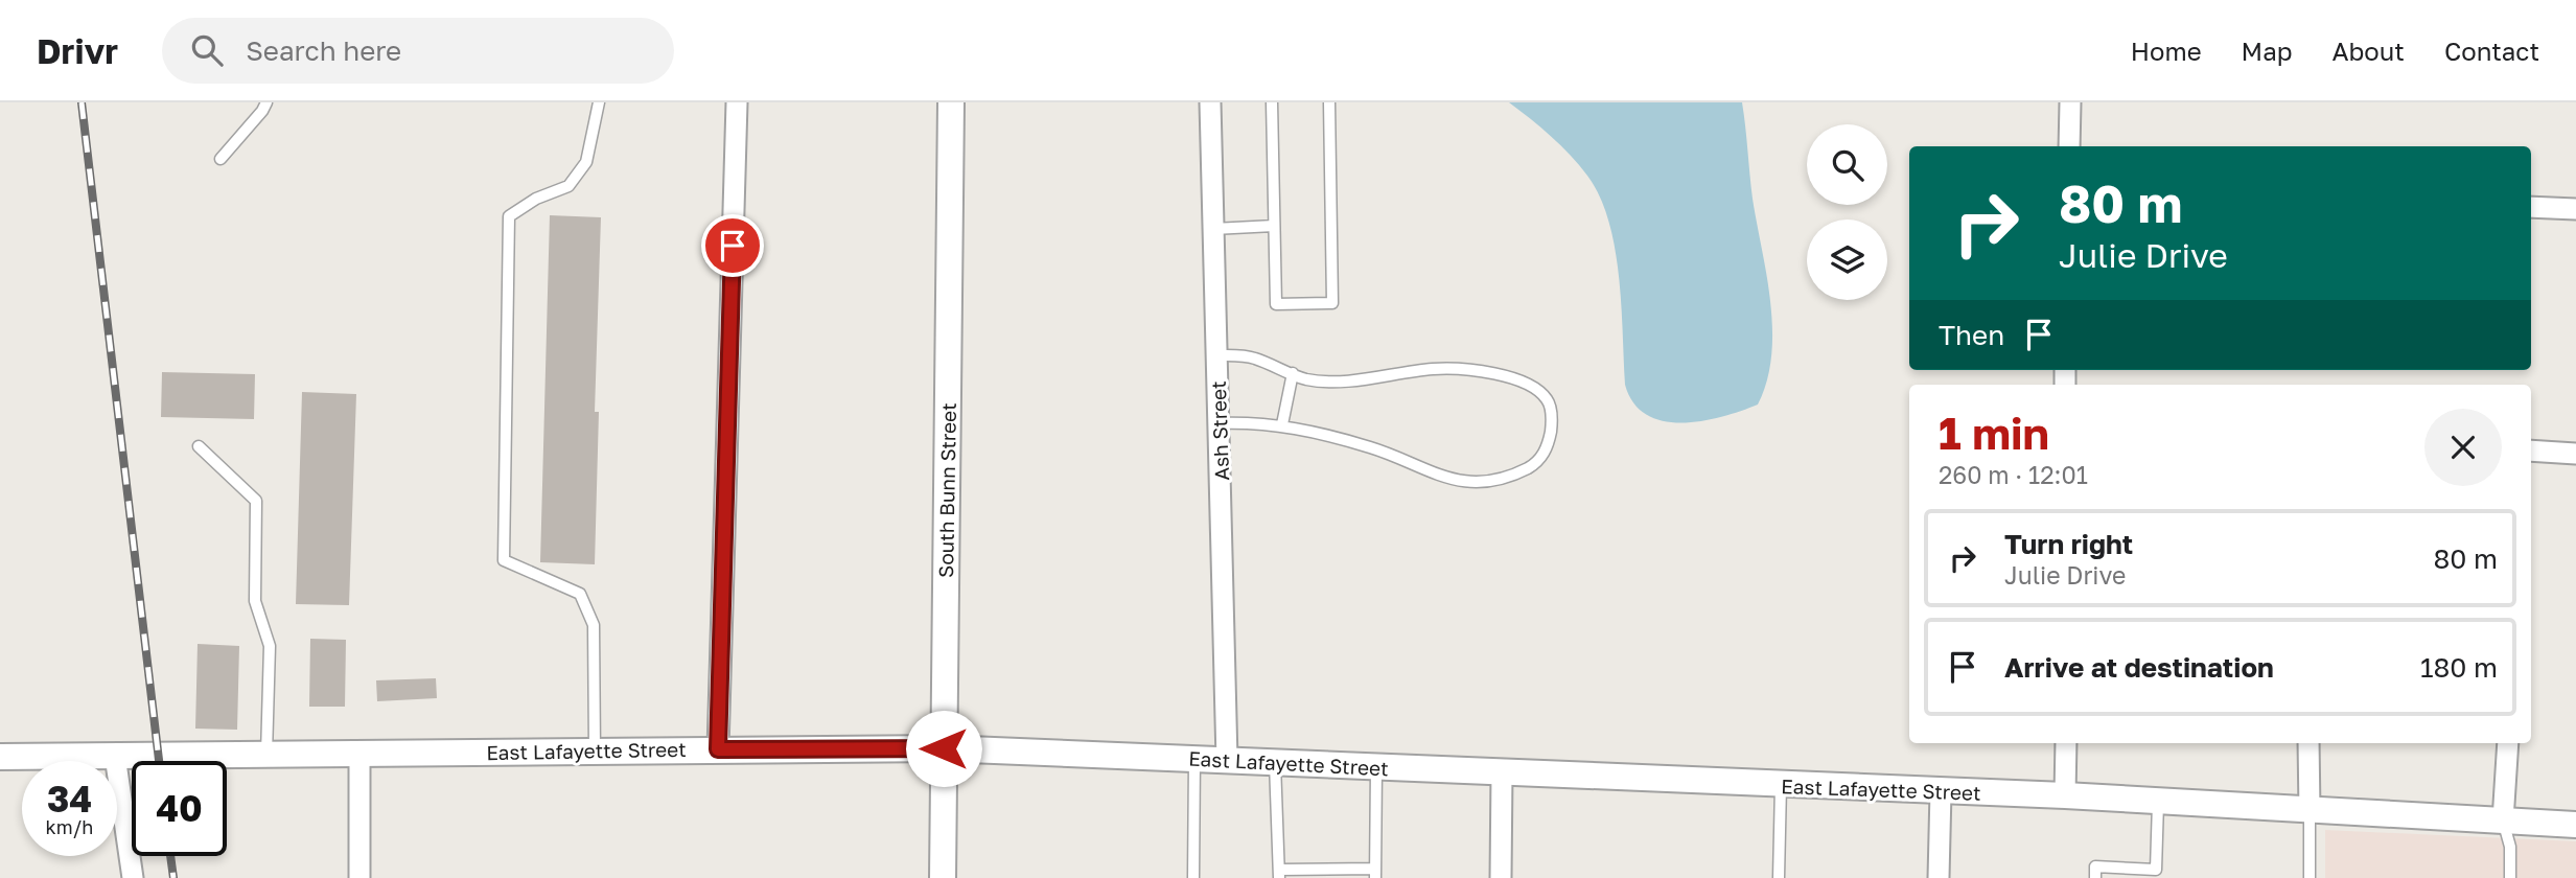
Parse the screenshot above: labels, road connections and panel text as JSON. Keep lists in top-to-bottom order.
{
  "streets": {
    "street": ["Ash Street", "South Bunn Street", "East Lafayette Street"]
  },
  "crossings": [
    ["Ash Street", "East Lafayette Street"],
    ["South Bunn Street", "East Lafayette Street"]
  ],
  "page": {
    "header": "Drivr",
    "search": "Search here",
    "nav": [
      "Home",
      "Map",
      "About",
      "Contact"
    ],
    "turn": ["80 m", "Julie Drive"],
    "then": "Then",
    "heading": ["1 min", "260 m · 12:01"],
    "list": [
      {
        "name": "Turn right",
        "note": "Julie Drive",
        "value": "80 m"
      },
      {
        "name": "Arrive at destination",
        "value": "180 m"
      }
    ],
    "speed": "34 km/h",
    "limit": "40"
  }
}
